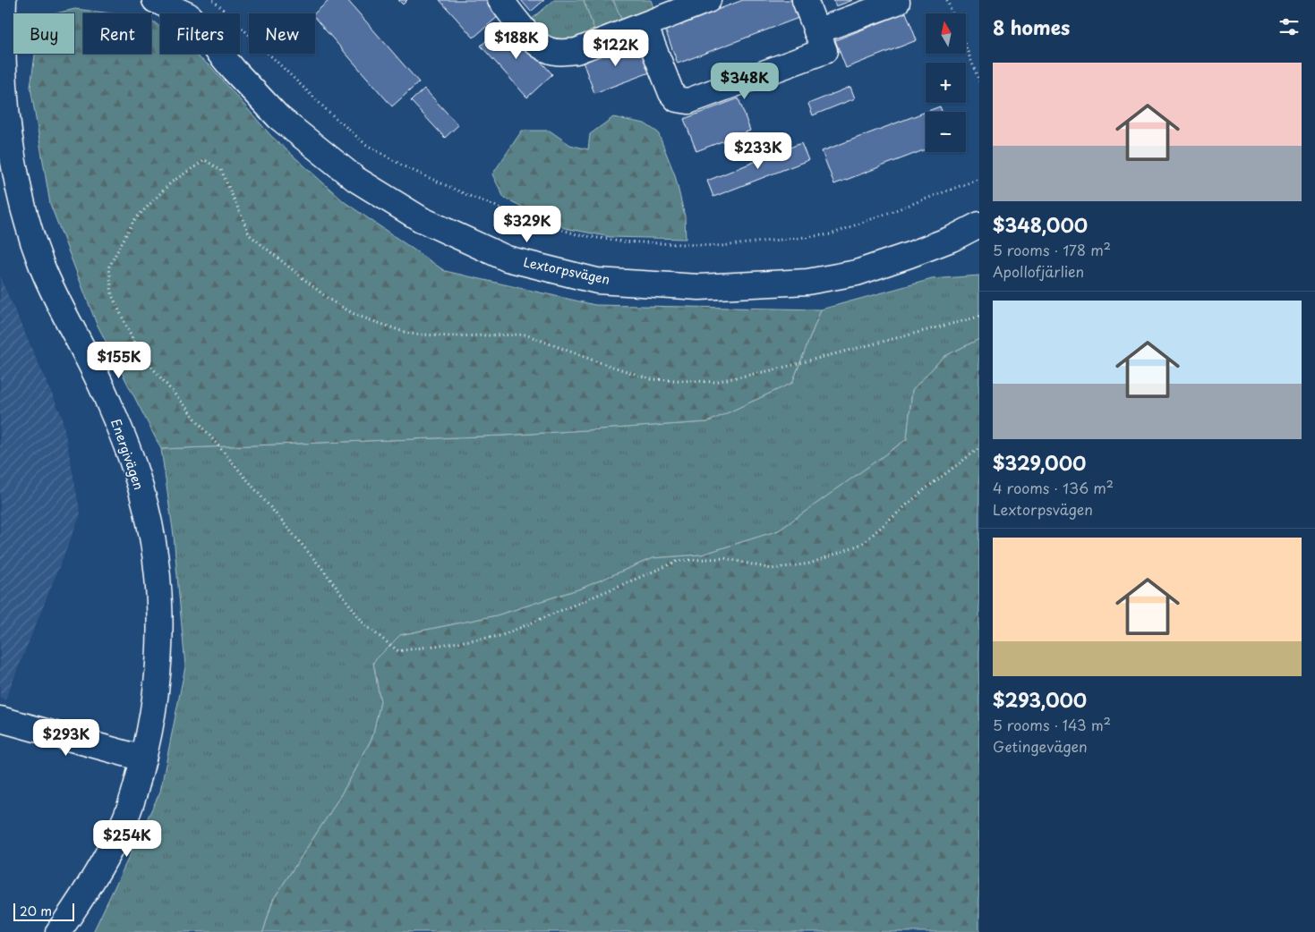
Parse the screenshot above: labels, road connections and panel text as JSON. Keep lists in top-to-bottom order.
{
  "streets": {
    "street": ["Lextorpsvägen", "Energivägen"]
  },
  "scale_bar": "20 m",
  "north": "top",
  "page": {
    "heading": "8 homes",
    "map_buttons": ["+", "−"],
    "chip": [
      "Buy",
      "Rent",
      "Filters",
      "New"
    ],
    "price": [
      "$188K",
      "$122K",
      "$348K",
      "$233K",
      "$329K",
      "$155K",
      "$293K",
      "$254K"
    ],
    "list": [
      {
        "name": "$348,000",
        "note": "5 rooms · 178 m² · Apollofjärlien"
      },
      {
        "name": "$329,000",
        "note": "4 rooms · 136 m² · Lextorpsvägen"
      },
      {
        "name": "$293,000",
        "note": "5 rooms · 143 m² · Getingevägen"
      }
    ],
    "scale": "20 m"
  }
}
